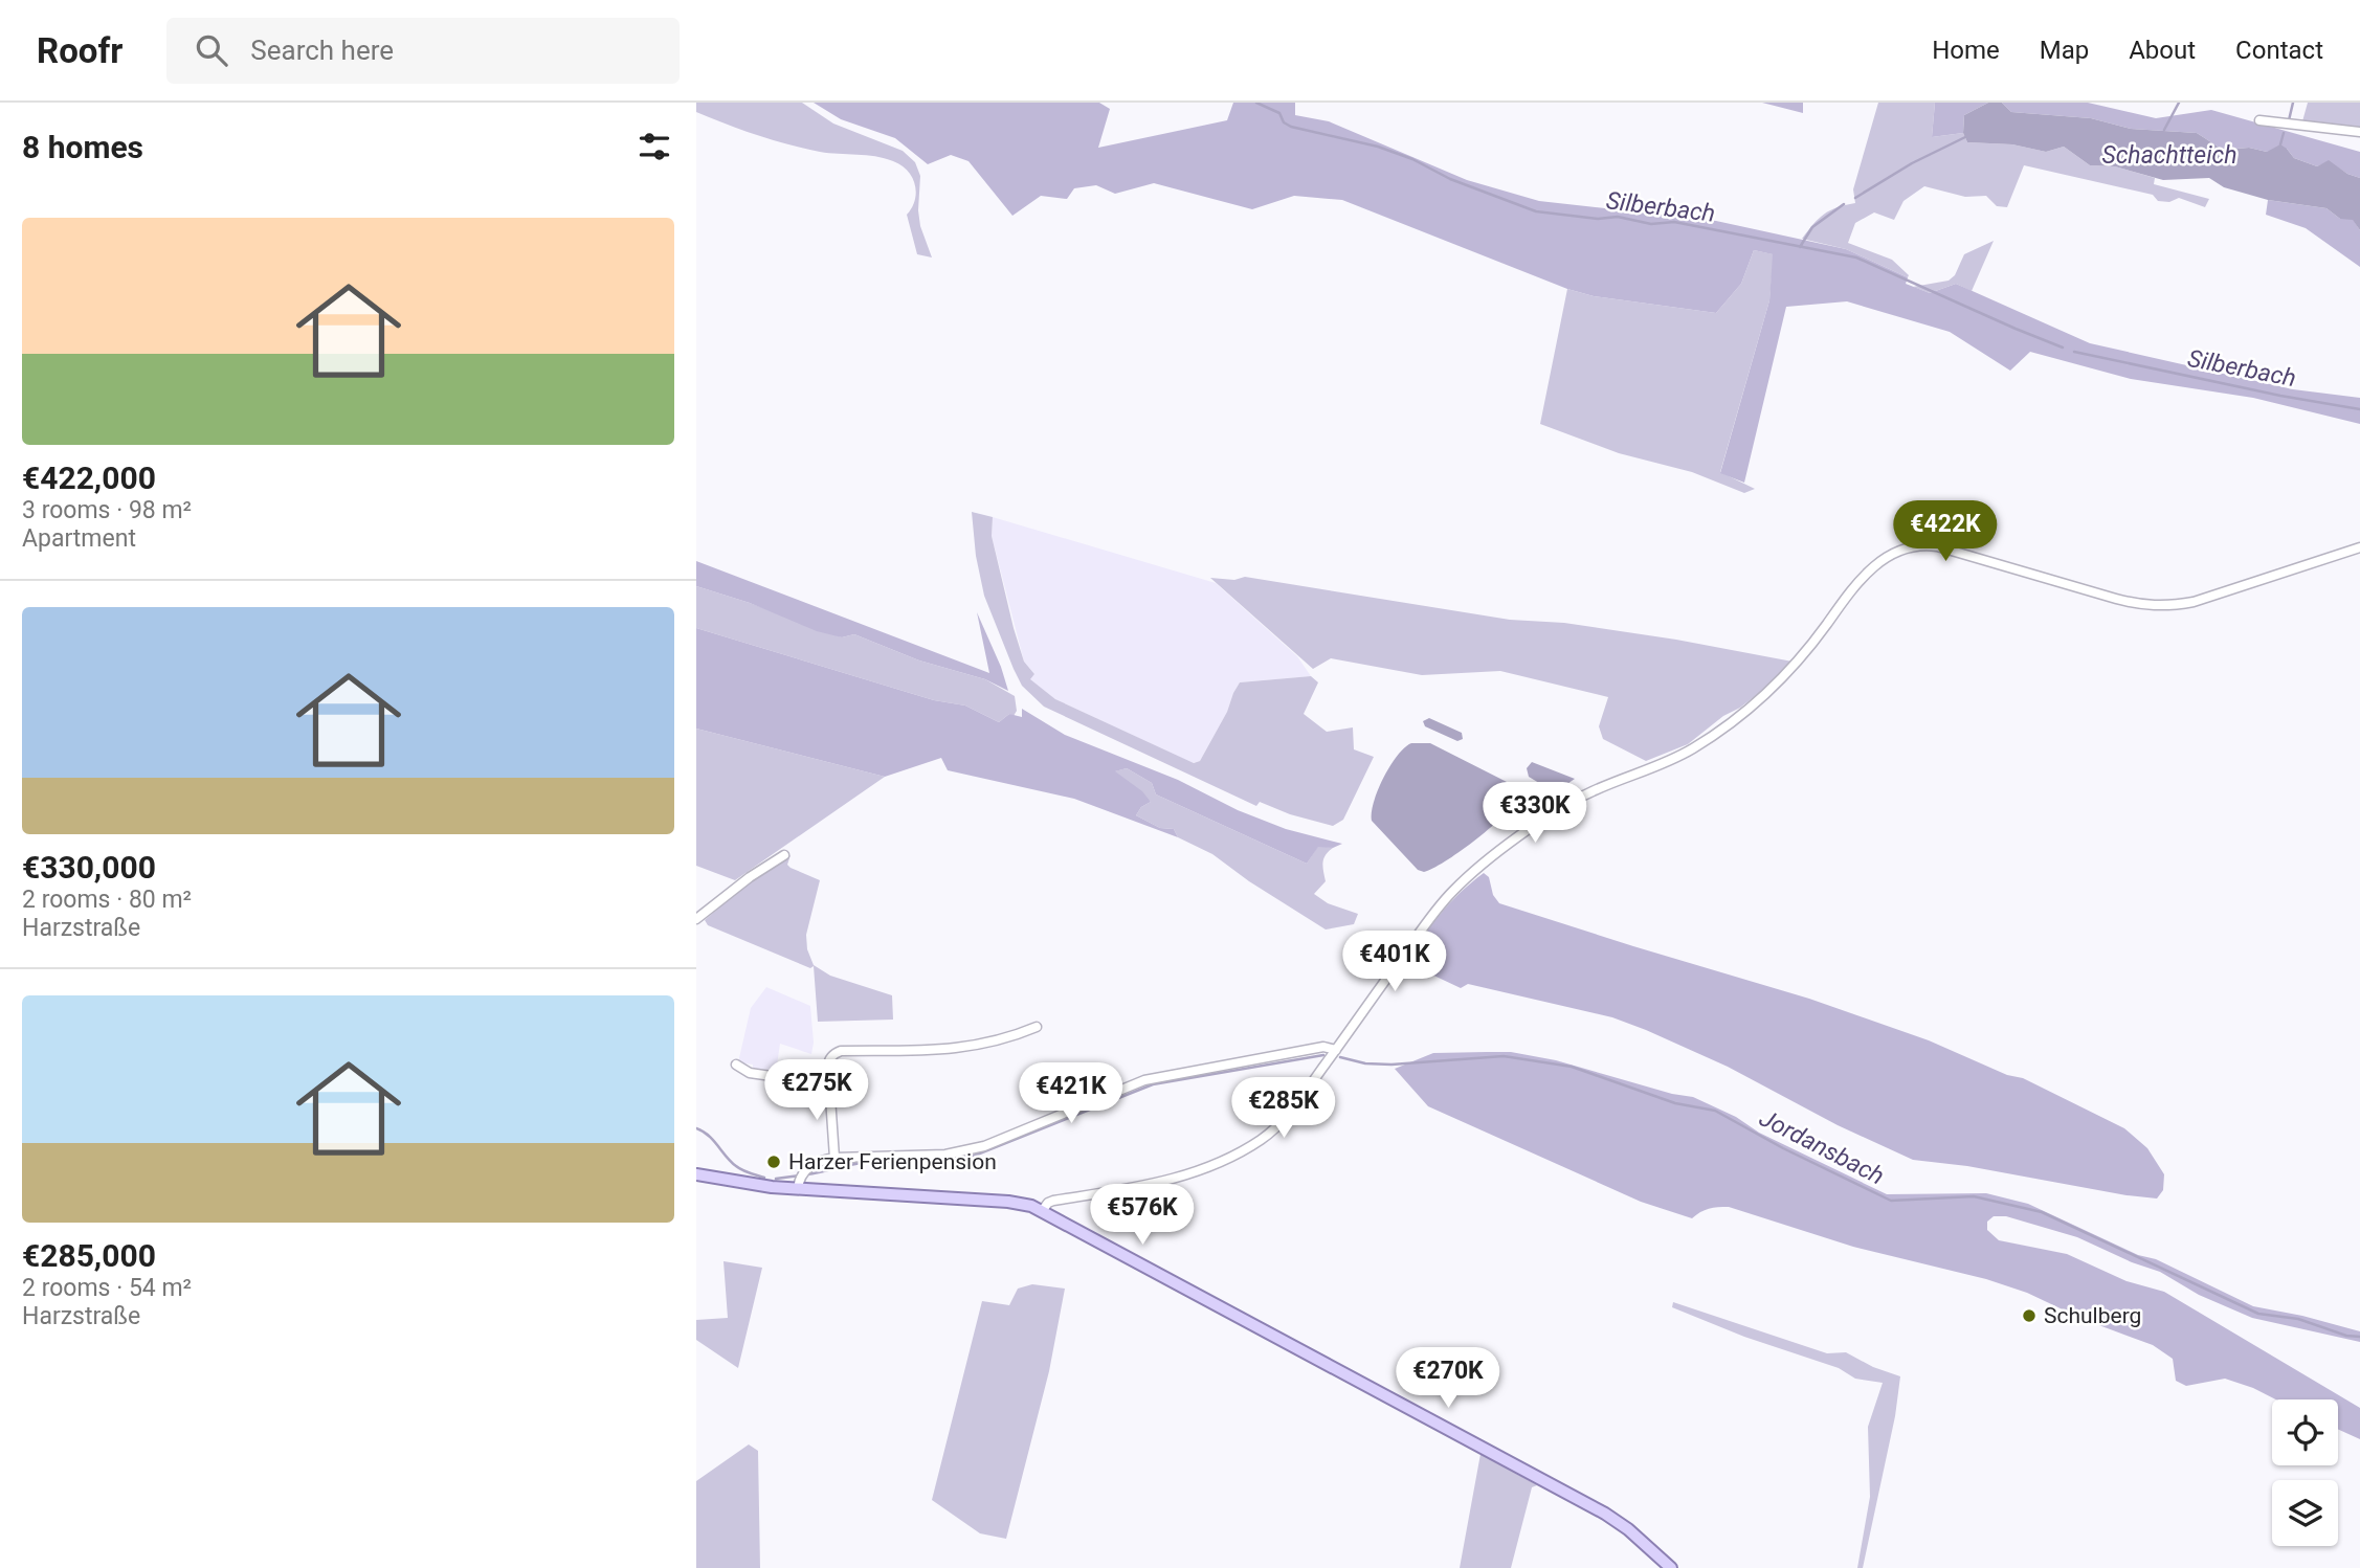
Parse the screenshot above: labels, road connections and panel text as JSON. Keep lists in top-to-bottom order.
{
  "water": ["Schachtteich", "Silberbach", "Jordansbach"],
  "places": ["Harzer Ferienpension", "Schulberg"],
  "page": {
    "header": "Roofr",
    "search": "Search here",
    "nav": [
      "Home",
      "Map",
      "About",
      "Contact"
    ],
    "heading": "8 homes",
    "list": [
      {
        "name": "€422,000",
        "note": "3 rooms · 98 m² · Apartment"
      },
      {
        "name": "€330,000",
        "note": "2 rooms · 80 m² · Harzstraße"
      },
      {
        "name": "€285,000",
        "note": "2 rooms · 54 m² · Harzstraße"
      }
    ],
    "price": [
      "€422K",
      "€330K",
      "€401K",
      "€275K",
      "€421K",
      "€285K",
      "€576K",
      "€270K"
    ]
  }
}
